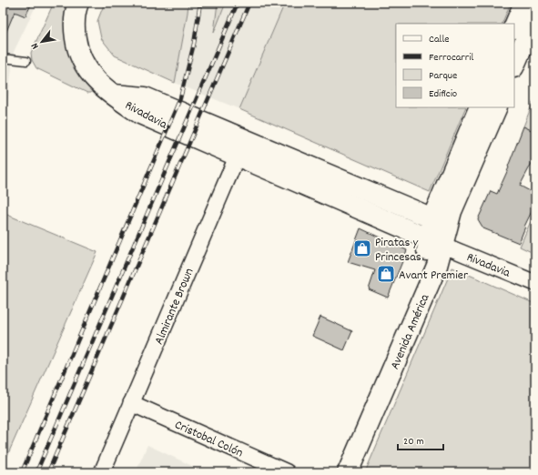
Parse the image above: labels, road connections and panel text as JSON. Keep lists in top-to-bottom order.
{
  "streets": {
    "main road": ["Rivadavia", "Avenida América"],
    "street": ["Almirante Brown", "Cristobal Colón"]
  },
  "crossings": [
    ["Rivadavia", "Almirante Brown"],
    ["Rivadavia", "Avenida América"],
    ["Almirante Brown", "Cristobal Colón"]
  ],
  "places": {
    "shop": ["Piratas y Princesas", "Avant Premier"]
  },
  "legend": [
    "Calle",
    "Ferrocarril",
    "Parque",
    "Edificio"
  ],
  "scale_bar": "20 m",
  "north": "bottom left"
}
